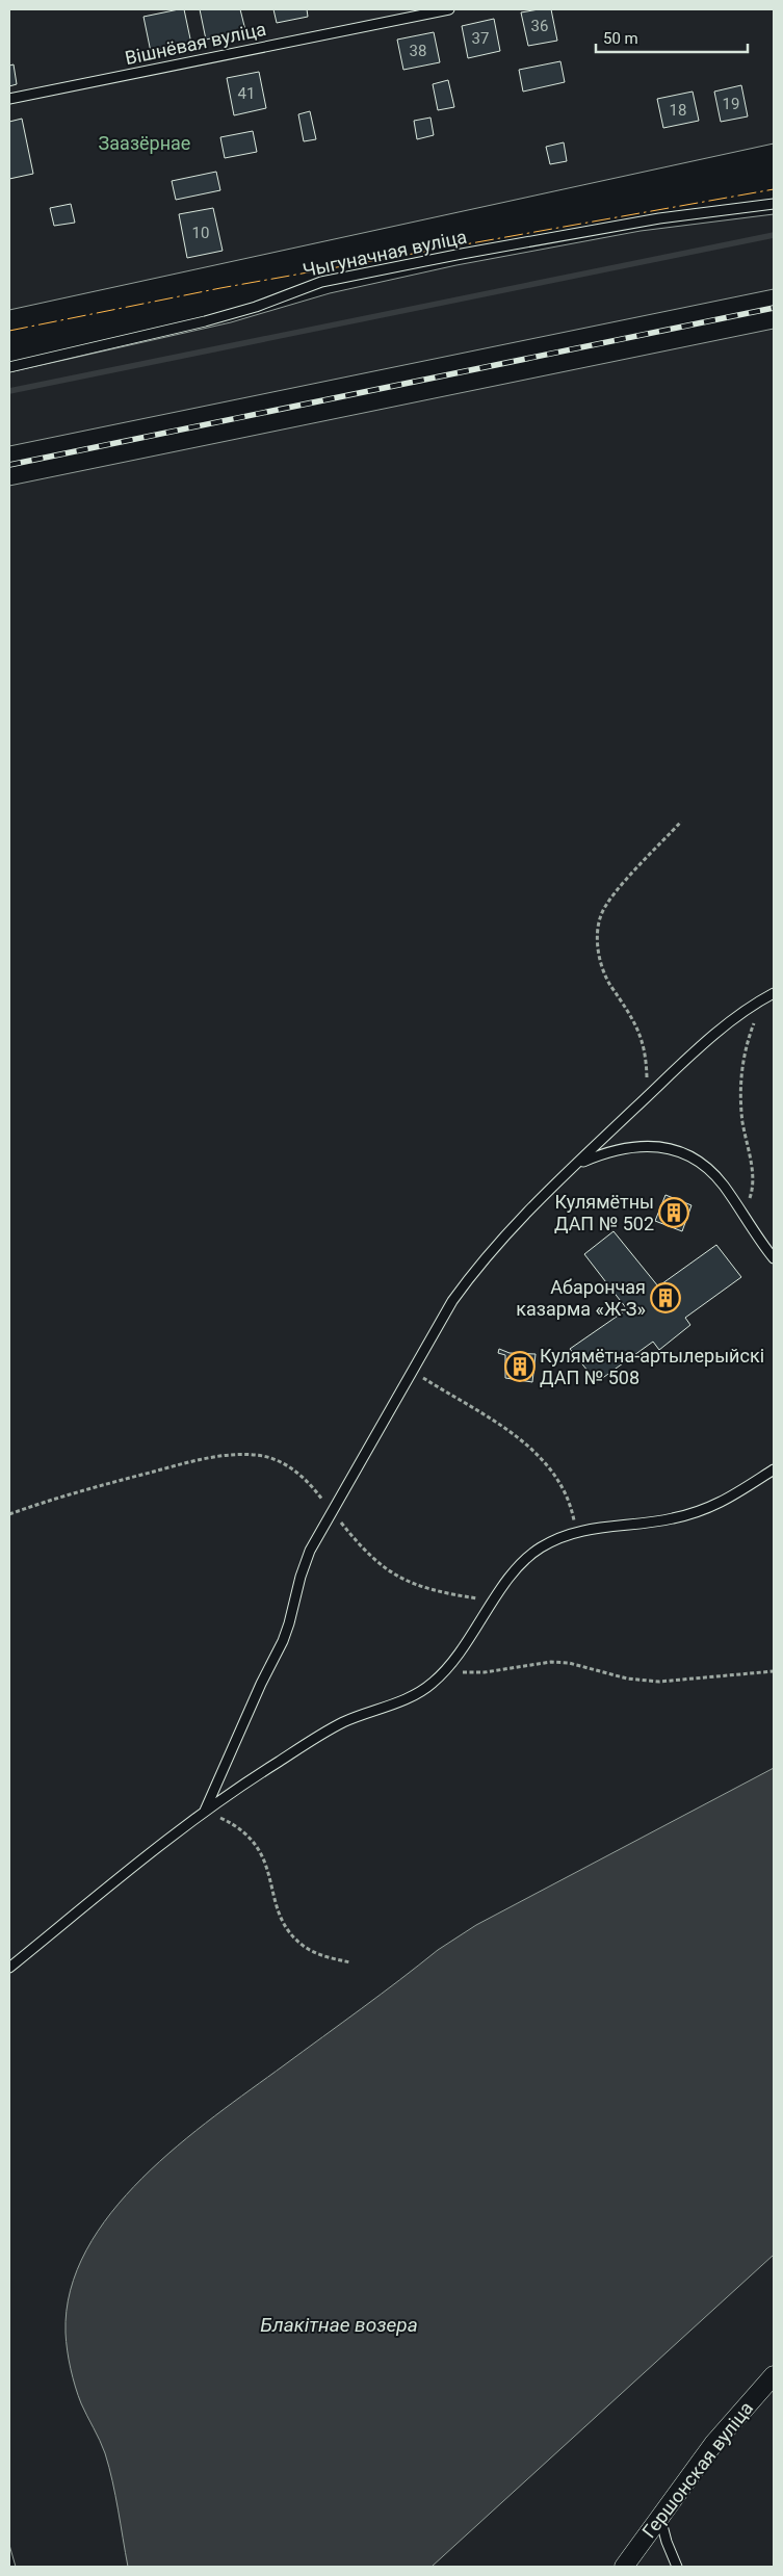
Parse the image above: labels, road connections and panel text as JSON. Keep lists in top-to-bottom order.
{
  "streets": {
    "street": ["Гершонская вуліца"],
    "lane": ["Вішнёвая вуліца", "Чыгуначная вуліца"]
  },
  "water": ["Блакітнае возера"],
  "parks": ["Заазёрнае"],
  "places": {
    "building": ["Кулямётны ДАП № 502", "Абарончая казарма «Ж-З»", "Кулямётна-артылерыйскі ДАП № 508"]
  },
  "house_numbers": [
    "36",
    "37",
    "38",
    "41",
    "19",
    "18",
    "10"
  ],
  "scale_bar": "50 m"
}
